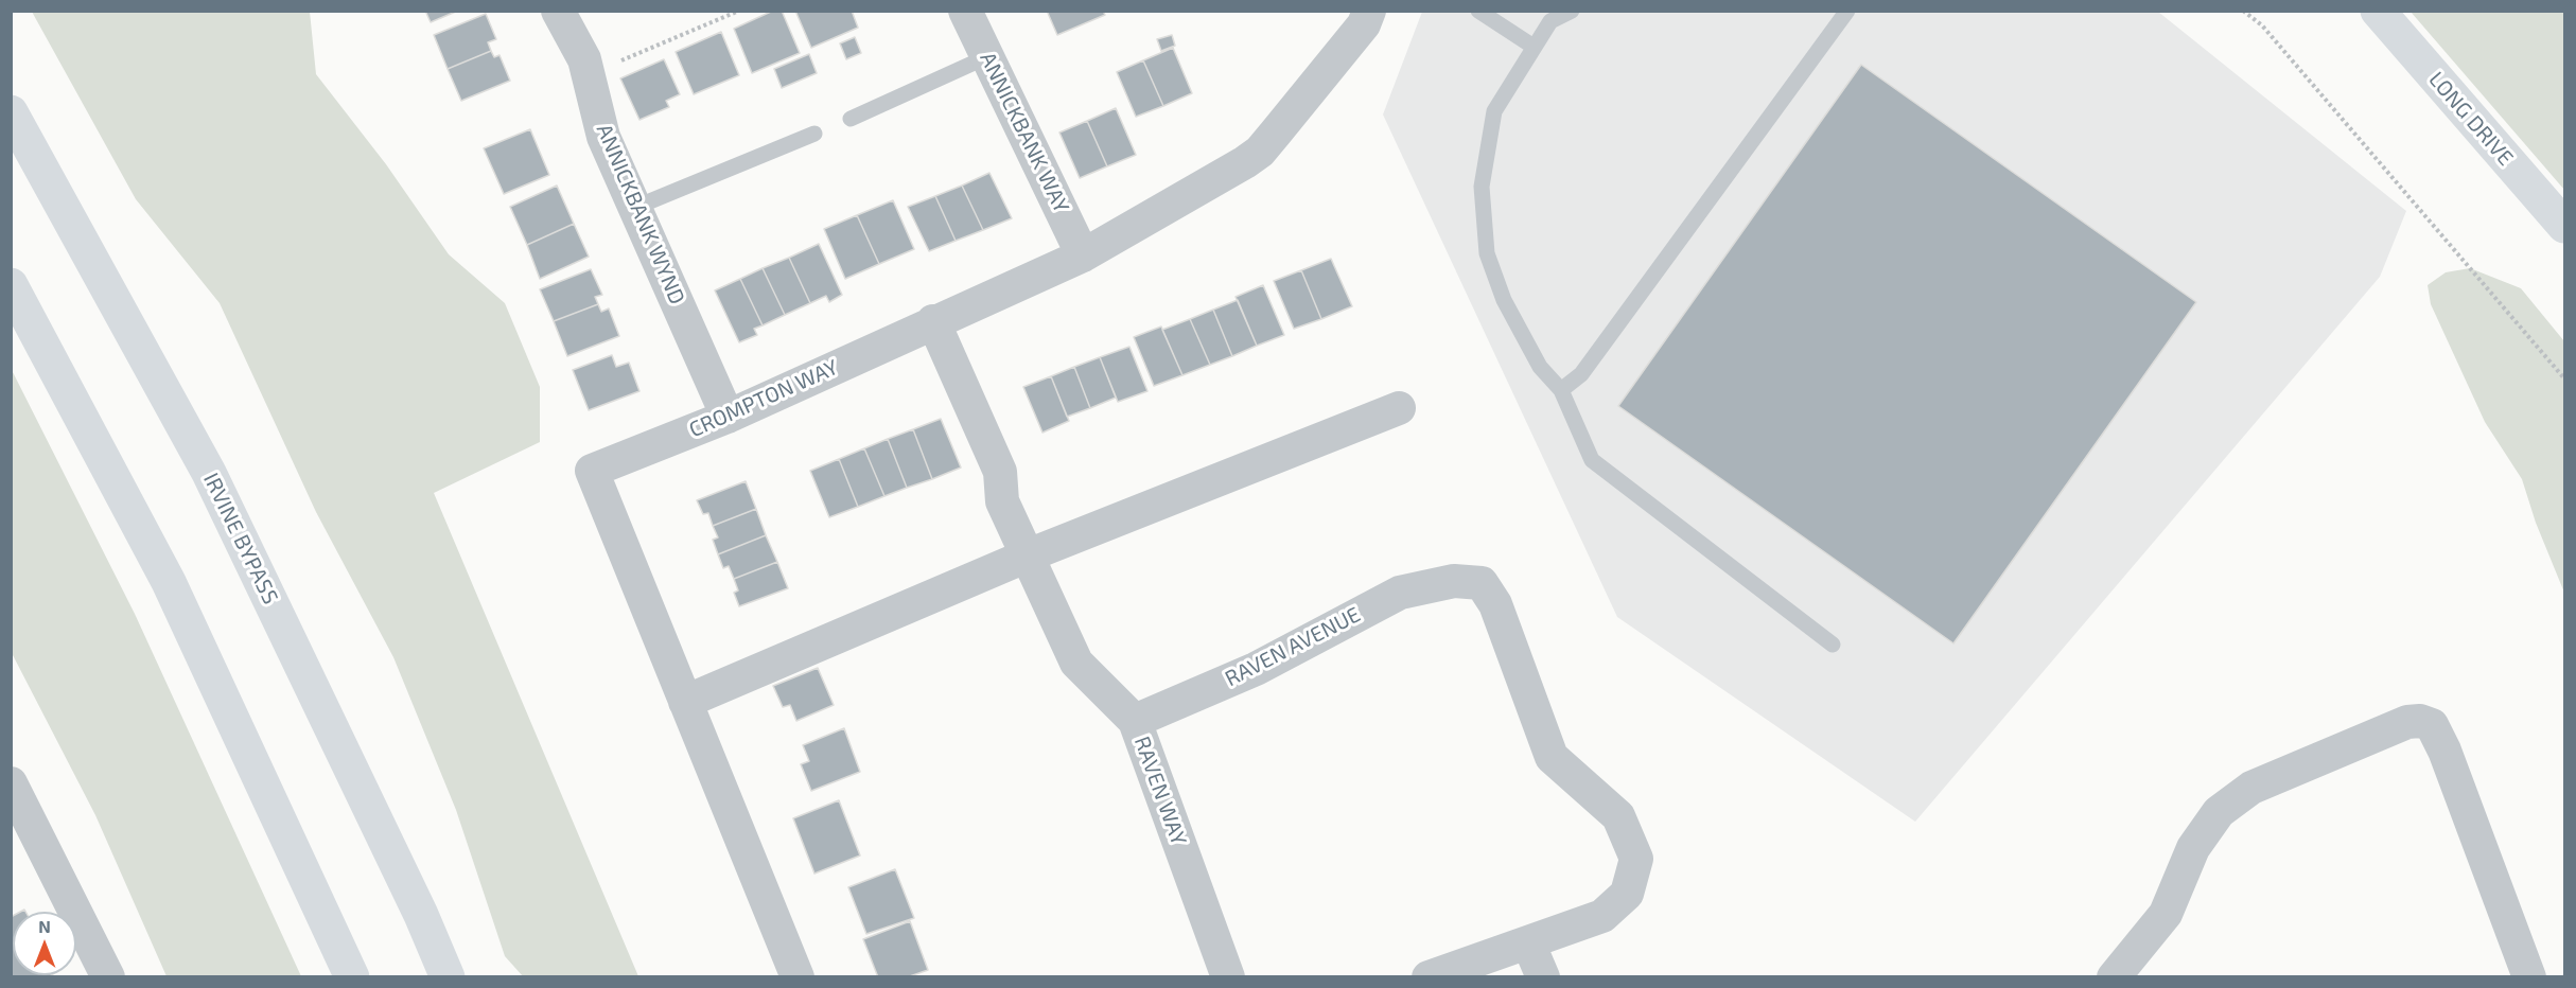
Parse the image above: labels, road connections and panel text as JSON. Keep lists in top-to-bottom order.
{
  "streets": {
    "main road": ["LONG DRIVE", "IRVINE BYPASS"],
    "street": [
      "ANNICKBANK WAY",
      "ANNICKBANK WYND",
      "CROMPTON WAY",
      "RAVEN AVENUE",
      "RAVEN WAY"
    ]
  },
  "crossings": [
    ["ANNICKBANK WAY", "CROMPTON WAY"],
    ["ANNICKBANK WYND", "CROMPTON WAY"],
    ["CROMPTON WAY", "RAVEN WAY"],
    ["RAVEN AVENUE", "RAVEN WAY"]
  ],
  "north": "top"
}
